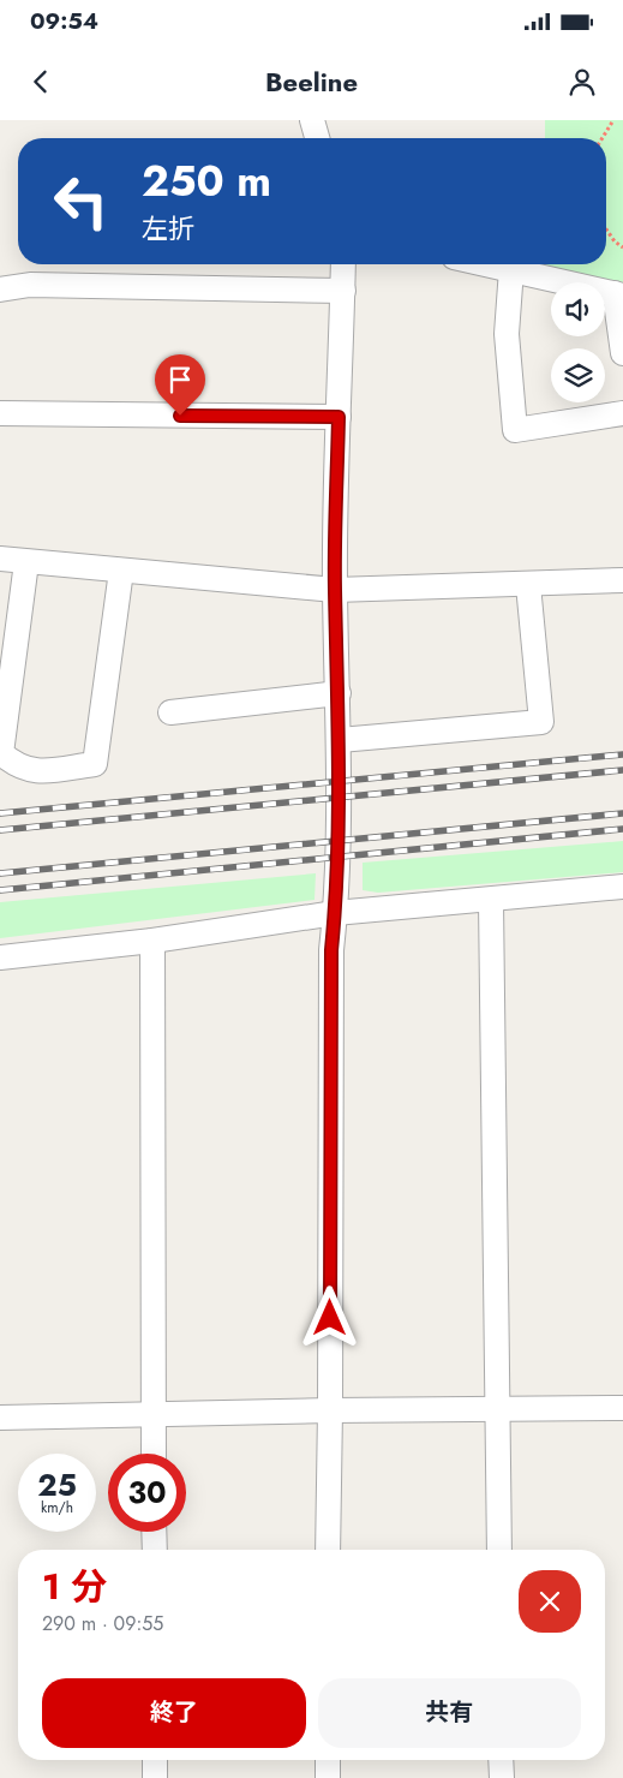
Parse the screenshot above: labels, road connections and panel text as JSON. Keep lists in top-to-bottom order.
{
  "page": {
    "status": "09:54",
    "header": "Beeline",
    "turn": ["250 m", "左折"],
    "speed": "25 km/h",
    "limit": "30",
    "heading": ["1 分", "290 m · 09:55"],
    "buttons": ["終了", "共有"]
  }
}
